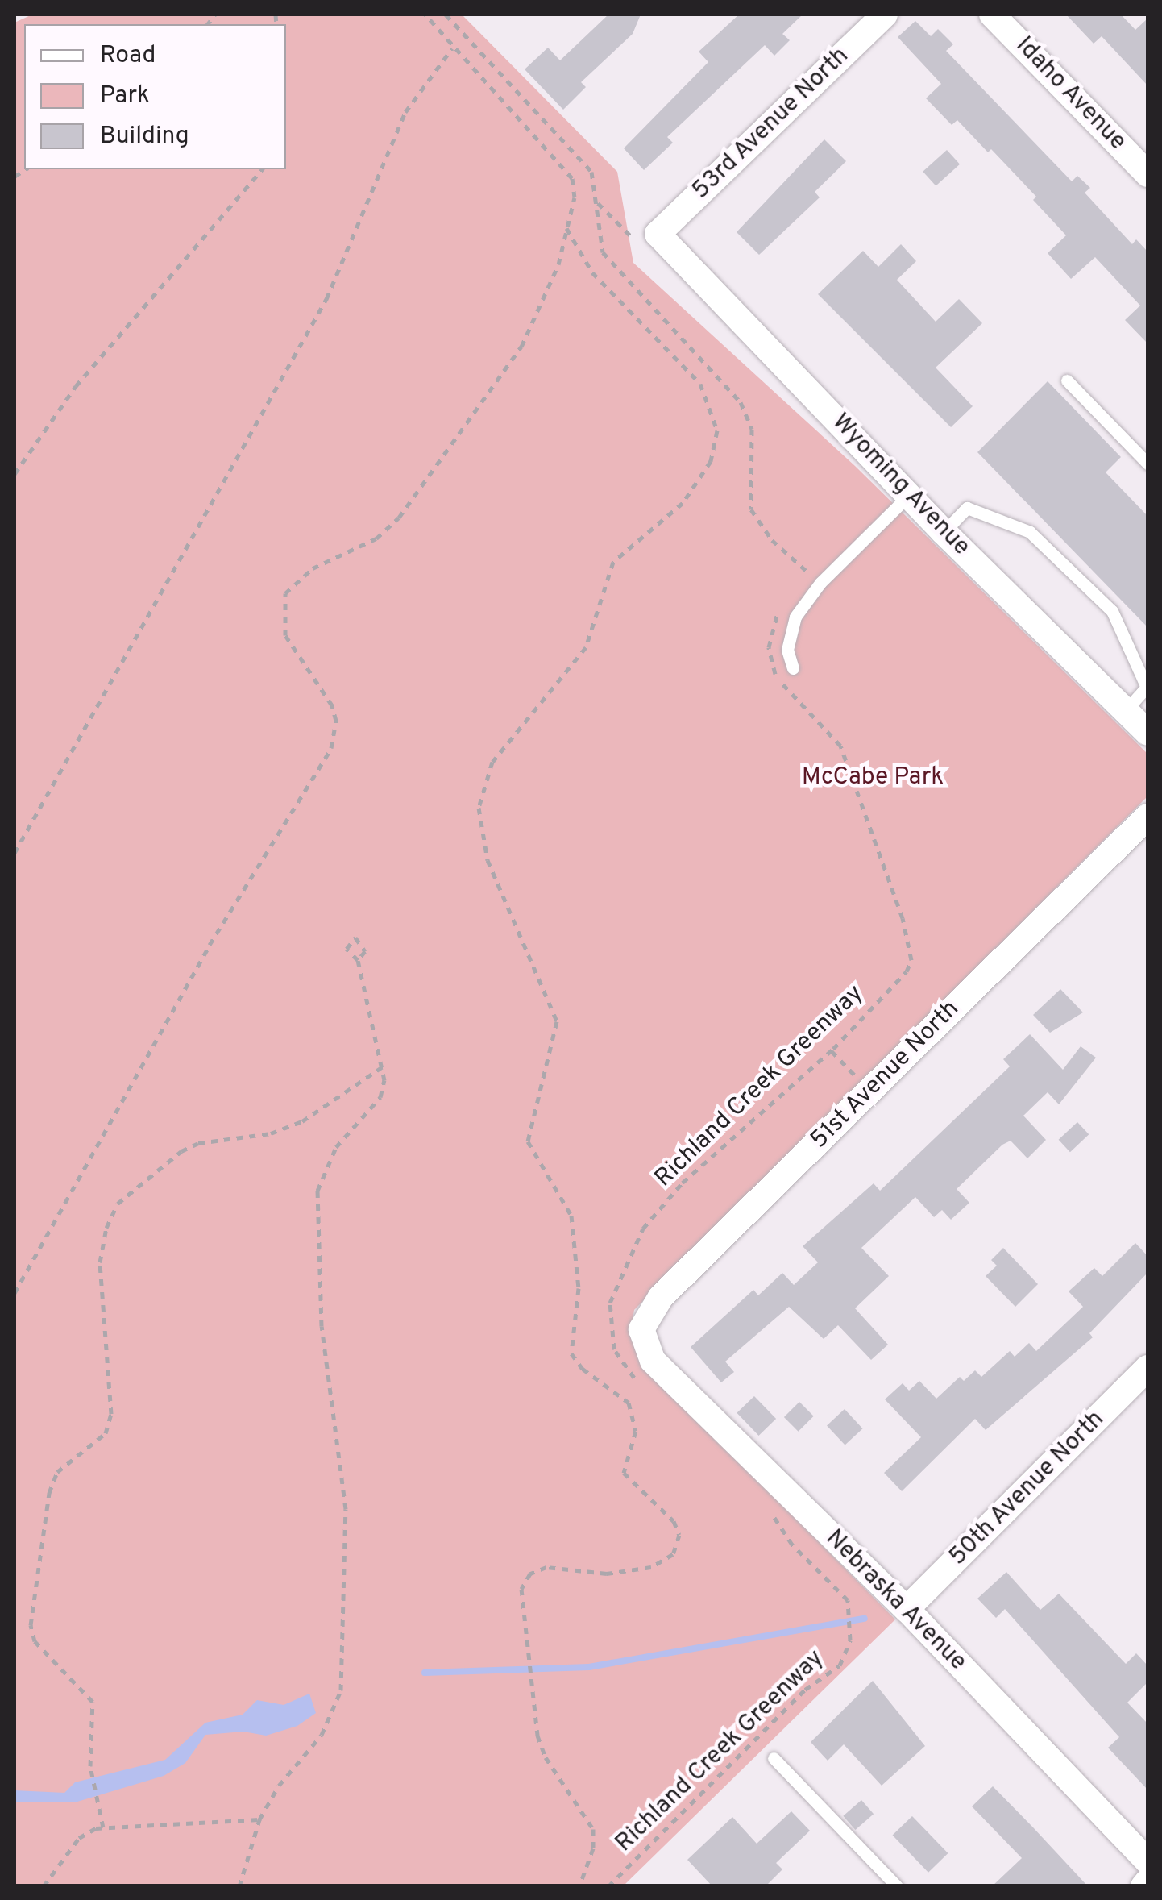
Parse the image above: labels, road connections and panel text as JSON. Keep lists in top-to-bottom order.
{
  "streets": {
    "street": [
      "Idaho Avenue",
      "53rd Avenue North",
      "Wyoming Avenue",
      "51st Avenue North",
      "50th Avenue North",
      "Nebraska Avenue"
    ],
    "path": ["Richland Creek Greenway"]
  },
  "crossings": [
    ["53rd Avenue North", "Wyoming Avenue"],
    ["51st Avenue North", "Nebraska Avenue"],
    ["50th Avenue North", "Nebraska Avenue"]
  ],
  "parks": ["McCabe Park"],
  "legend": ["Road", "Park", "Building"]
}
